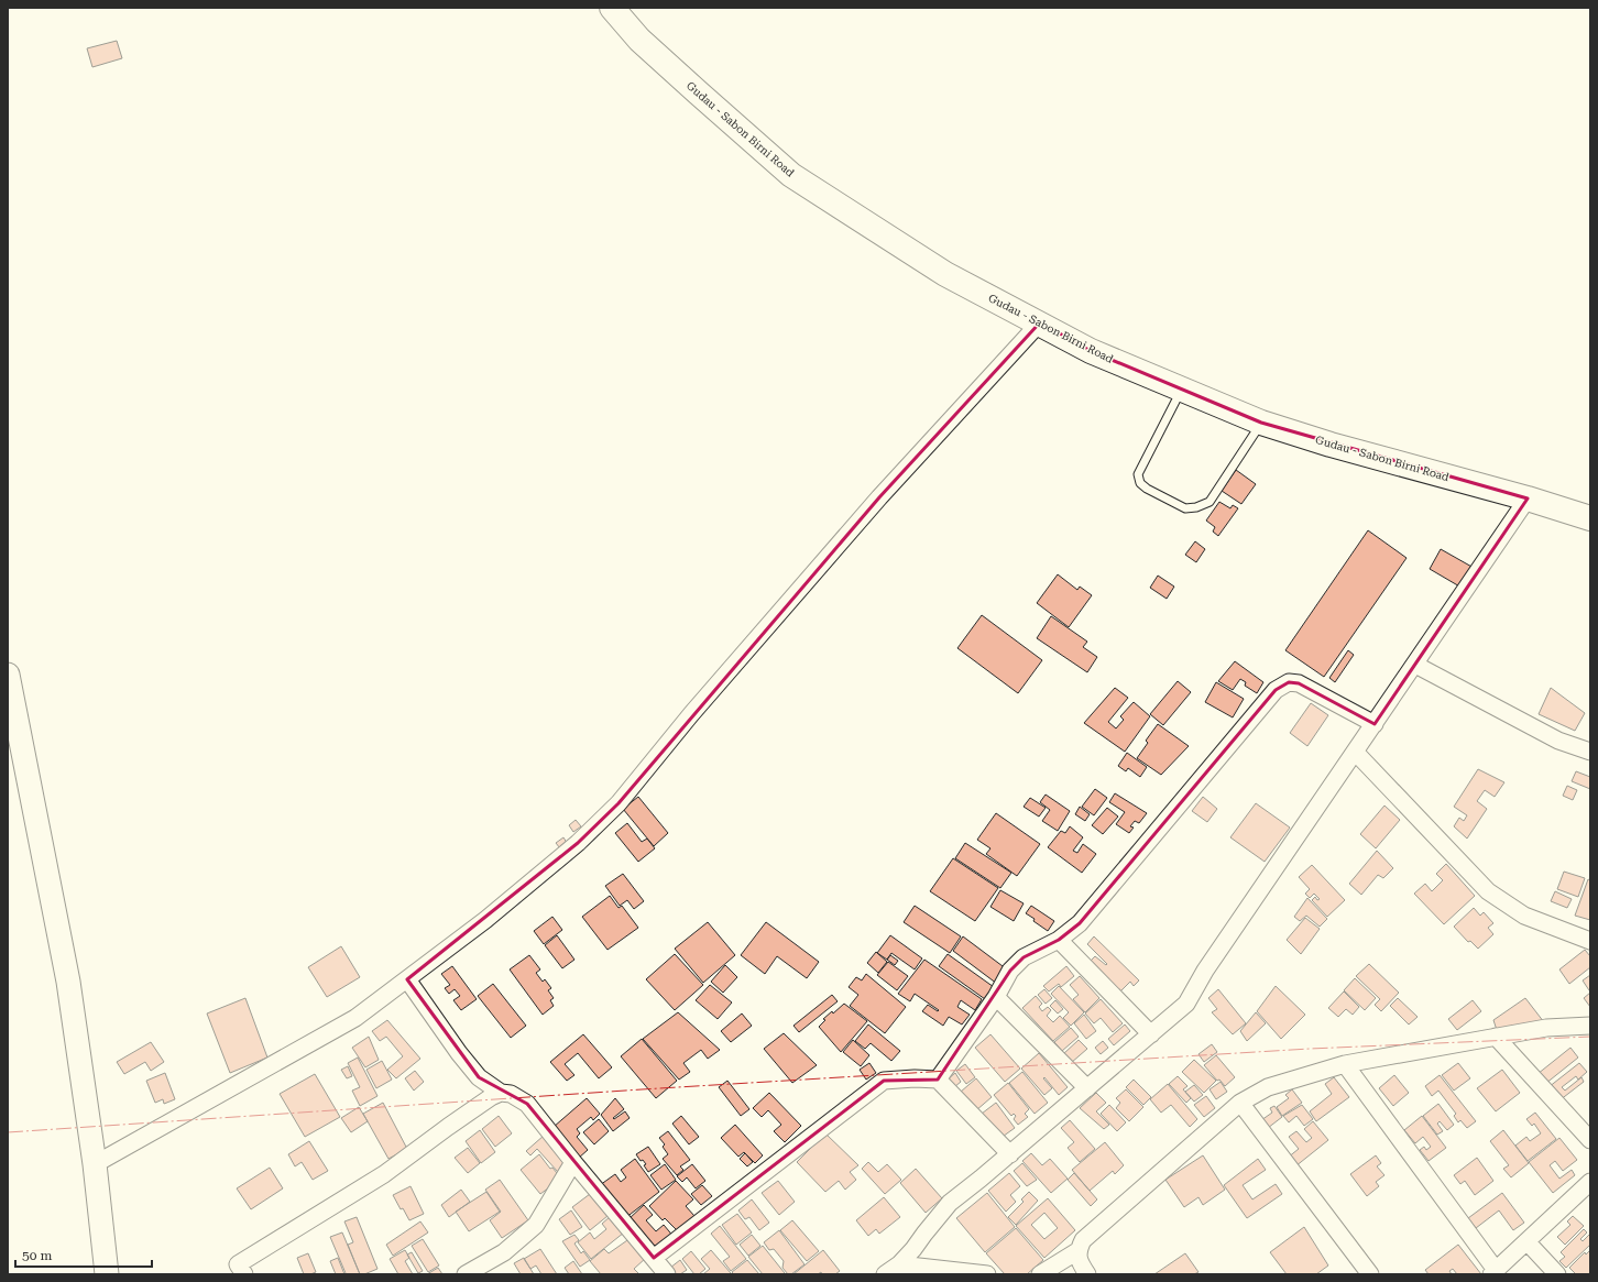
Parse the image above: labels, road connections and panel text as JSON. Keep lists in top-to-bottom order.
{
  "streets": {
    "main road": ["Gudau - Sabon Birni Road"]
  },
  "scale_bar": "50 m"
}
